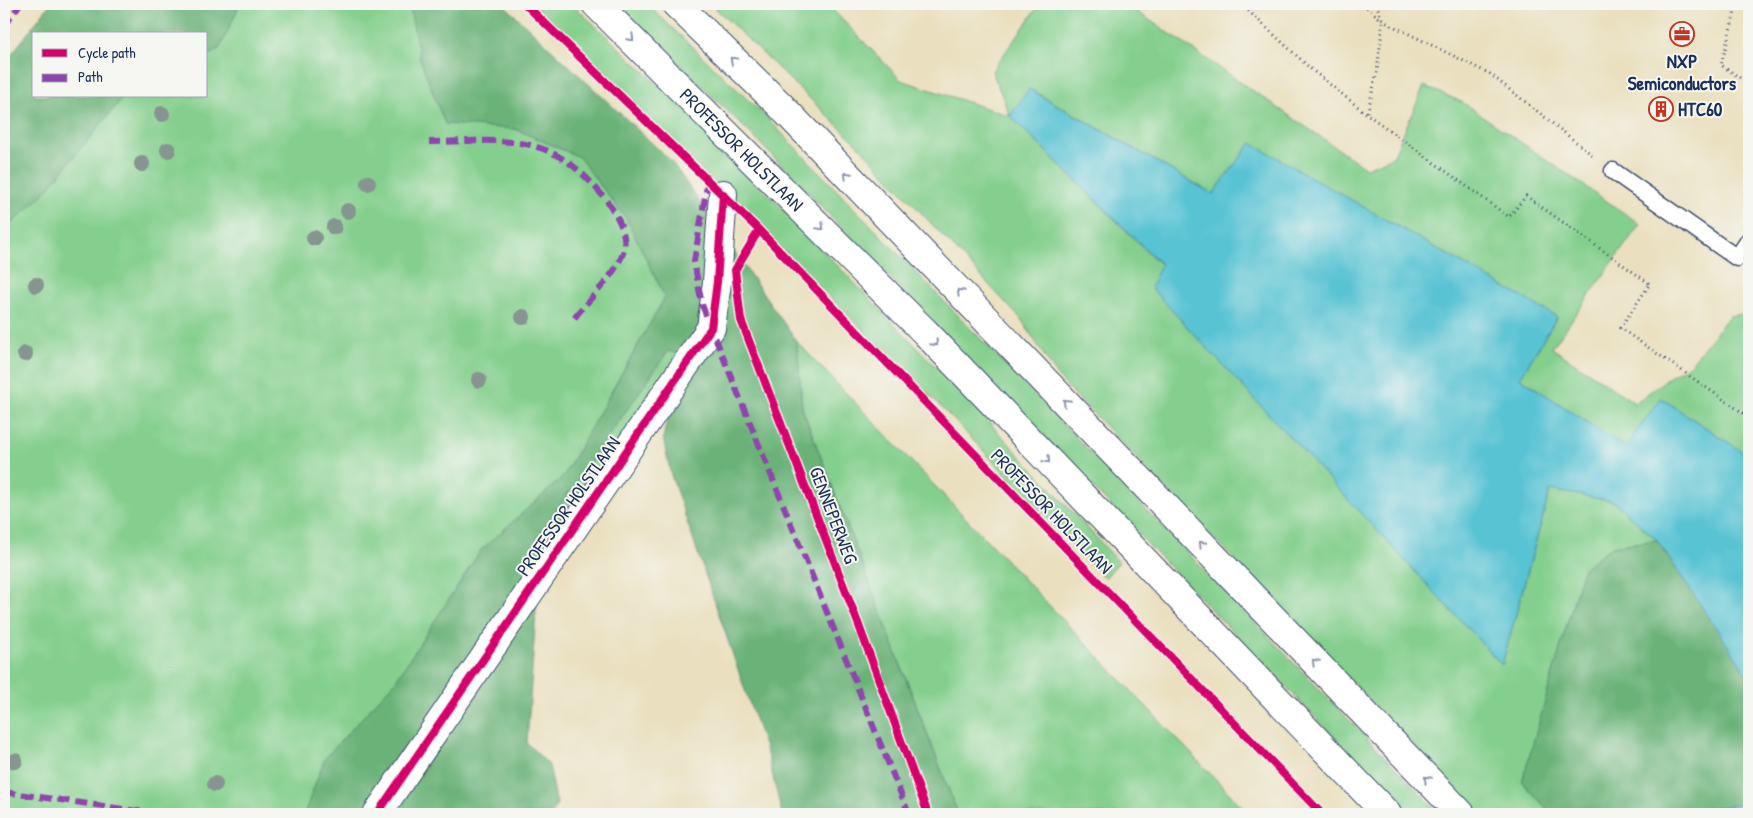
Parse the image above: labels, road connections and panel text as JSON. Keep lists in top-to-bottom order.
{
  "streets": {
    "main road": ["PROFESSOR HOLSTLAAN"],
    "cycle path": ["GENNEPERWEG"]
  },
  "places": {
    "office": ["NXP Semiconductors"],
    "building": ["HTC60"]
  },
  "legend": ["Cycle path", "Path"]
}
